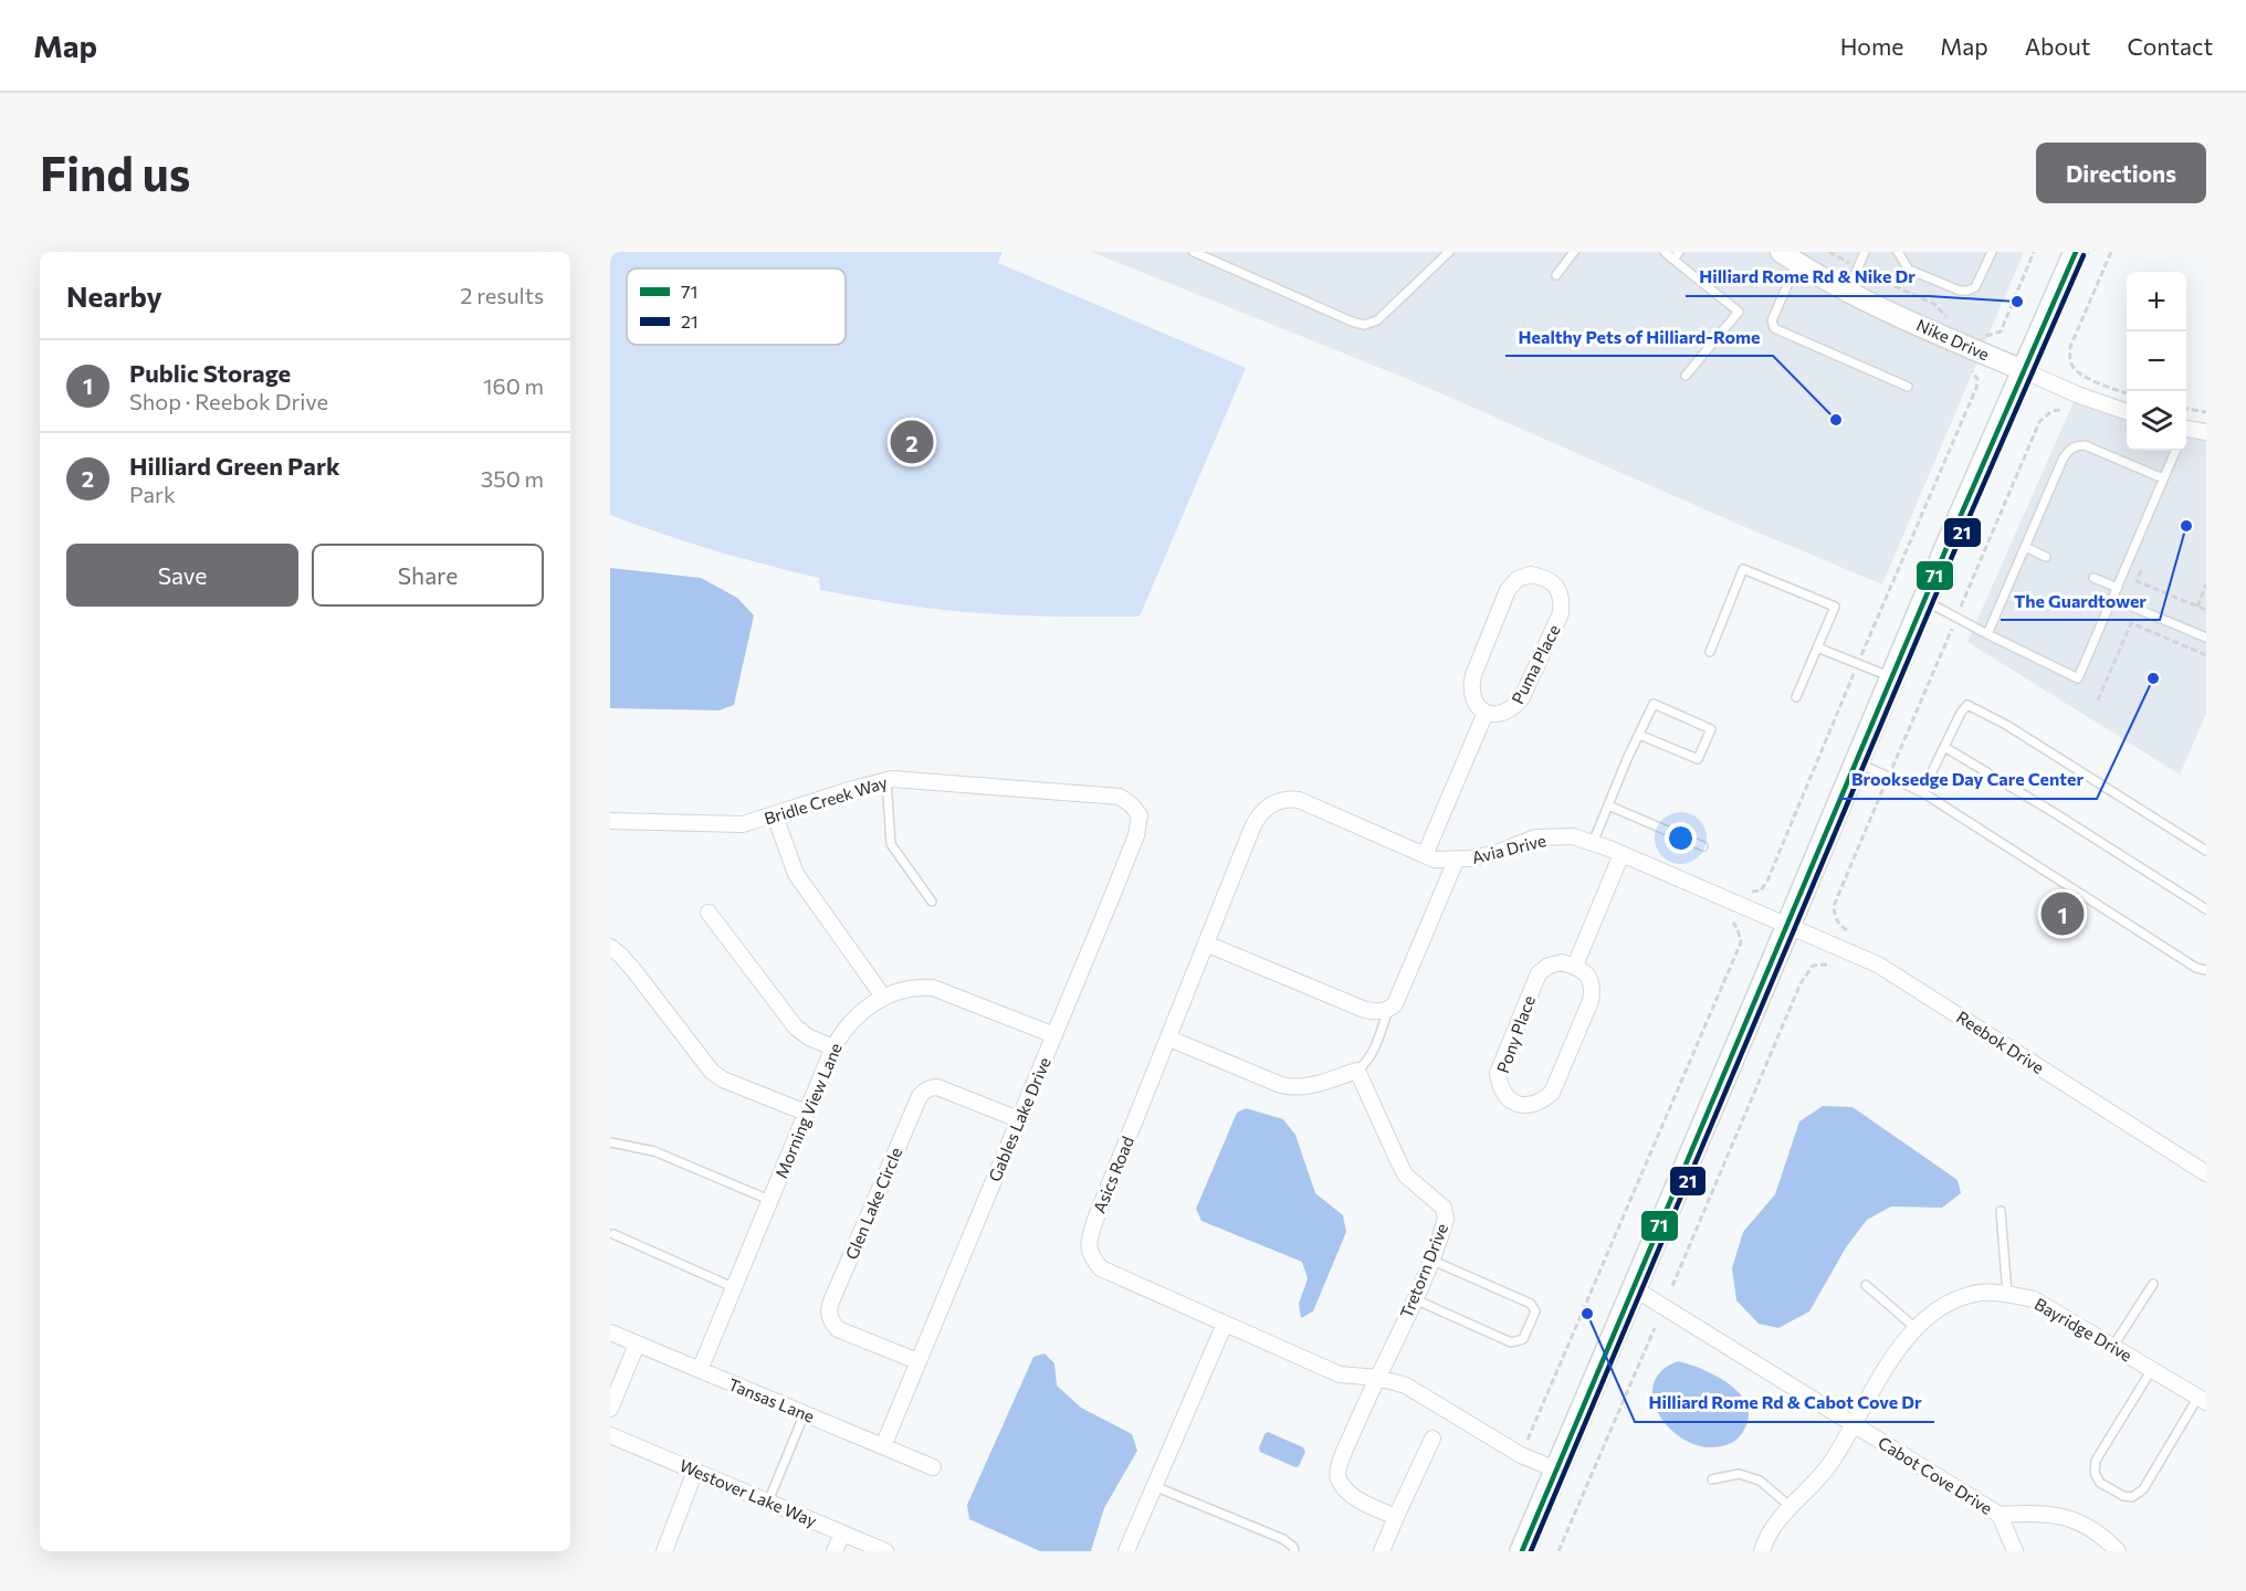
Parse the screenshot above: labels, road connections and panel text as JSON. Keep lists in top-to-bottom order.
{
  "streets": {
    "street": [
      "Nike Drive",
      "Puma Place",
      "Bridle Creek Way",
      "Avia Drive",
      "Pony Place",
      "Reebok Drive",
      "Morning View Lane",
      "Gables Lake Drive",
      "Asics Road",
      "Glen Lake Circle",
      "Tretorn Drive",
      "Bayridge Drive",
      "Tansas Lane",
      "Cabot Cove Drive",
      "Westover Lake Way"
    ]
  },
  "crossings": [
    ["Bridle Creek Way", "Gables Lake Drive"],
    ["Avia Drive", "Reebok Drive"],
    ["Avia Drive", "Asics Road"],
    ["Morning View Lane", "Gables Lake Drive"],
    ["Morning View Lane", "Tansas Lane"],
    ["Gables Lake Drive", "Glen Lake Circle"],
    ["Gables Lake Drive", "Tansas Lane"],
    ["Asics Road", "Tretorn Drive"],
    ["Bayridge Drive", "Cabot Cove Drive"]
  ],
  "places": [
    "Hilliard Rome Rd & Nike Dr",
    "Healthy Pets of Hilliard-Rome",
    "The Guardtower",
    "Brooksedge Day Care Center",
    "Hilliard Rome Rd & Cabot Cove Dr"
  ],
  "lines": ["transit line 71", "transit line 21"],
  "legend": ["71", "21"],
  "page": {
    "header": "Map",
    "nav": [
      "Home",
      "Map",
      "About",
      "Contact"
    ],
    "buttons": [
      "Directions",
      ["Save", "Share"]
    ],
    "title": "Find us",
    "heading": ["Nearby", "2 results"],
    "map_buttons": ["+", "−"],
    "list": [
      {
        "mark": "1",
        "name": "Public Storage",
        "note": "Shop · Reebok Drive",
        "value": "160 m"
      },
      {
        "mark": "2",
        "name": "Hilliard Green Park",
        "note": "Park",
        "value": "350 m"
      }
    ],
    "pins": ["2", "1"]
  }
}
